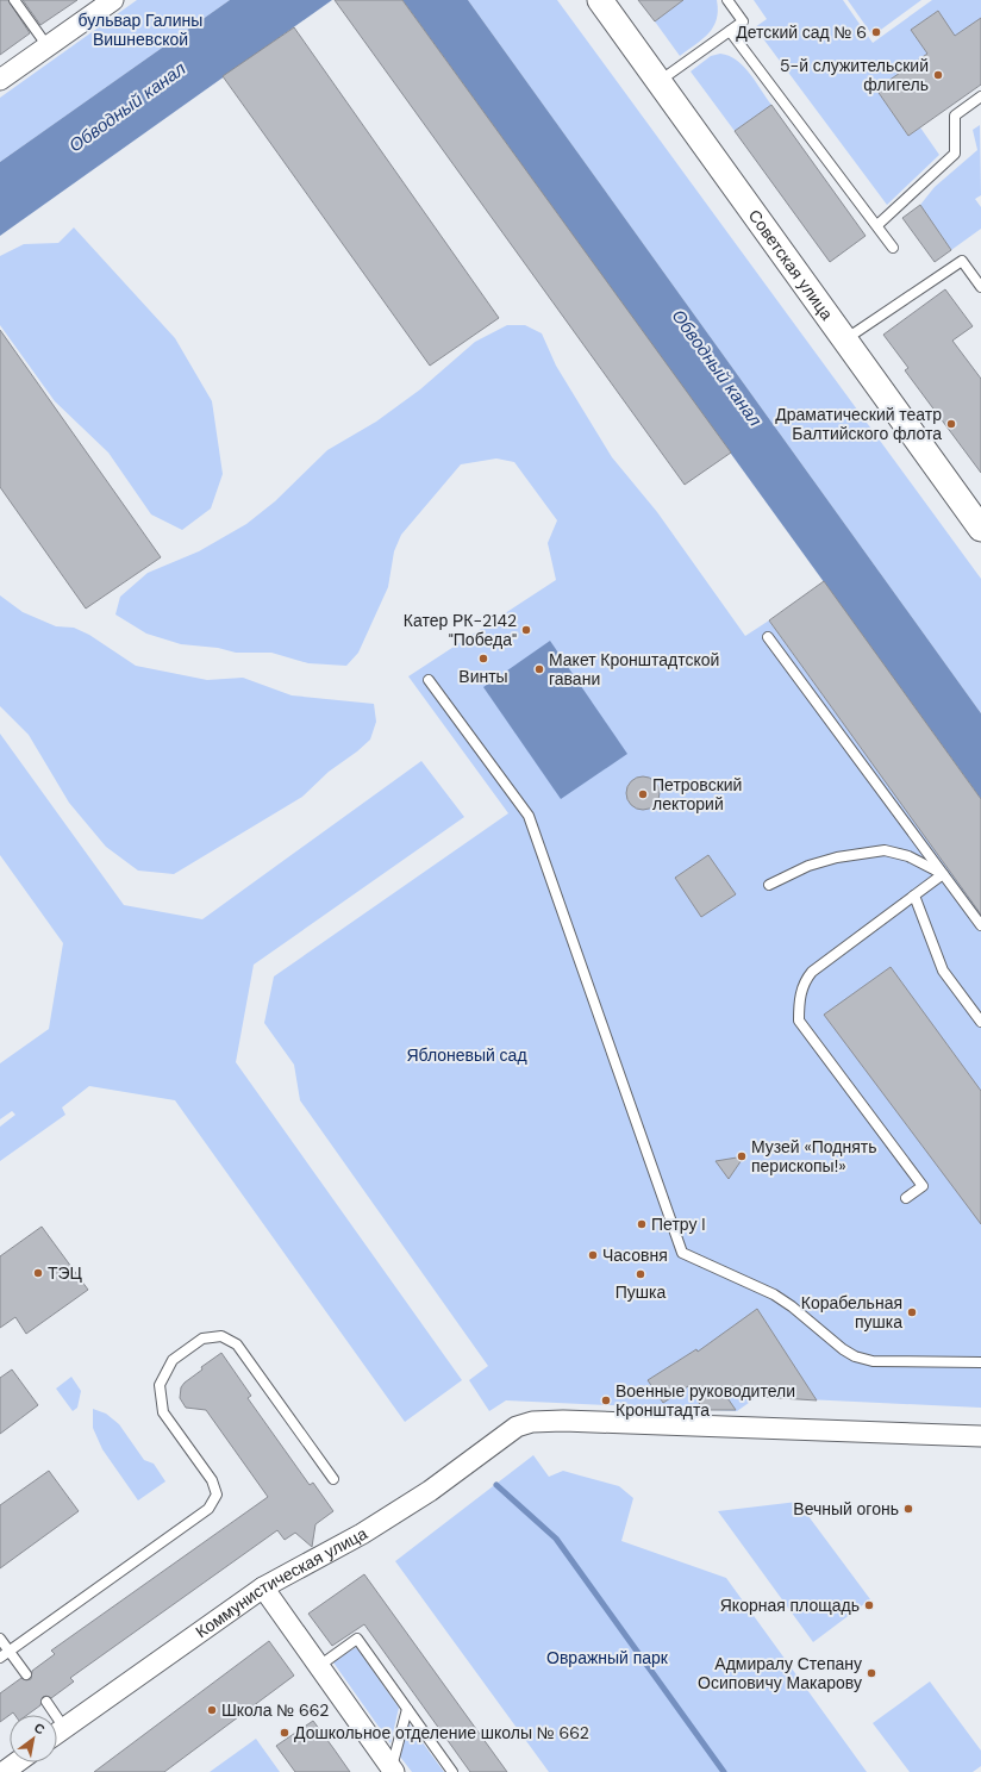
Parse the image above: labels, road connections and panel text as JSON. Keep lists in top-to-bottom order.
{
  "streets": {
    "street": ["Советская улица", "Коммунистическая улица"]
  },
  "water": ["Обводный канал"],
  "parks": ["бульвар Галины Вишневской", "Яблоневый сад", "Овражный парк"],
  "places": [
    "Детский сад № 6",
    "5-й служительский флигель",
    "Драматический театр Балтийского флота",
    "Катер РК-2142 \"Победа\"",
    "Винты",
    "Макет Кронштадтской гавани",
    "Петровский лекторий",
    "Музей «Поднять перископы!»",
    "Петру I",
    "Часовня",
    "ТЭЦ",
    "Пушка",
    "Корабельная пушка",
    "Военные руководители Кронштадта",
    "Вечный огонь",
    "Якорная площадь",
    "Адмиралу Степану Осиповичу Макарову",
    "Школа № 662",
    "Дошкольное отделение школы № 662"
  ],
  "north": "top right"
}
